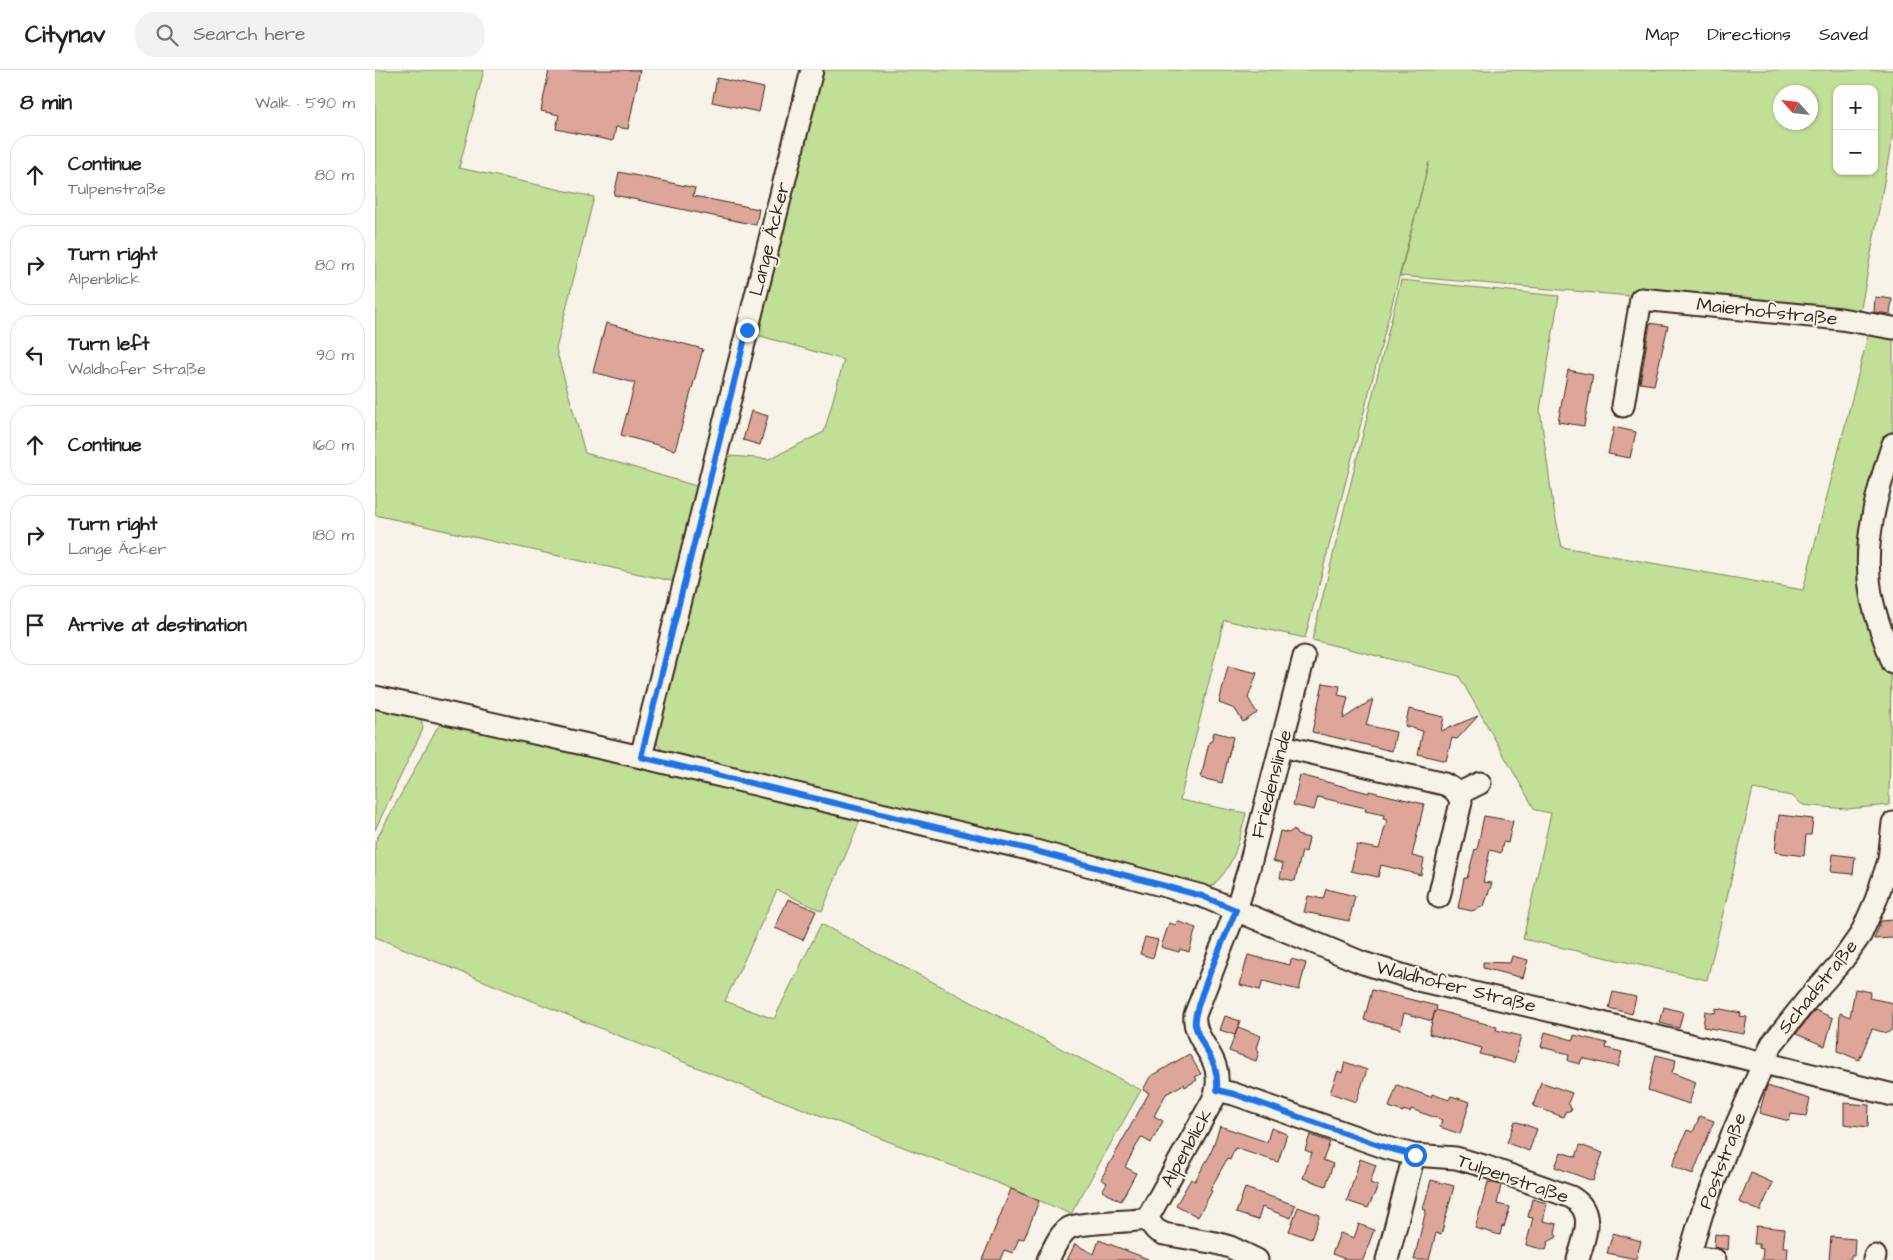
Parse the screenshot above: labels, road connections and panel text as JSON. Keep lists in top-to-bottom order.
{
  "streets": {
    "street": [
      "Lange Äcker",
      "Maierhofstraße",
      "Friedenslinde",
      "Waldhofer Straße",
      "Schadstraße",
      "Alpenblick",
      "Poststraße",
      "Tulpenstraße"
    ]
  },
  "crossings": [
    ["Lange Äcker", "Waldhofer Straße"],
    ["Friedenslinde", "Waldhofer Straße"],
    ["Friedenslinde", "Alpenblick"],
    ["Waldhofer Straße", "Schadstraße"],
    ["Waldhofer Straße", "Alpenblick"],
    ["Waldhofer Straße", "Poststraße"],
    ["Schadstraße", "Poststraße"],
    ["Alpenblick", "Tulpenstraße"]
  ],
  "north": "top left",
  "page": {
    "header": "Citynav",
    "search": "Search here",
    "nav": ["Map", "Directions", "Saved"],
    "heading": ["8 min", "Walk · 590 m"],
    "map_buttons": ["+", "−"],
    "list": [
      ["Continue", "Tulpenstraße", "80 m"],
      ["Turn right", "Alpenblick", "80 m"],
      ["Turn left", "Waldhofer Straße", "90 m"],
      ["Continue", "160 m"],
      ["Turn right", "Lange Äcker", "180 m"],
      "Arrive at destination"
    ]
  }
}
